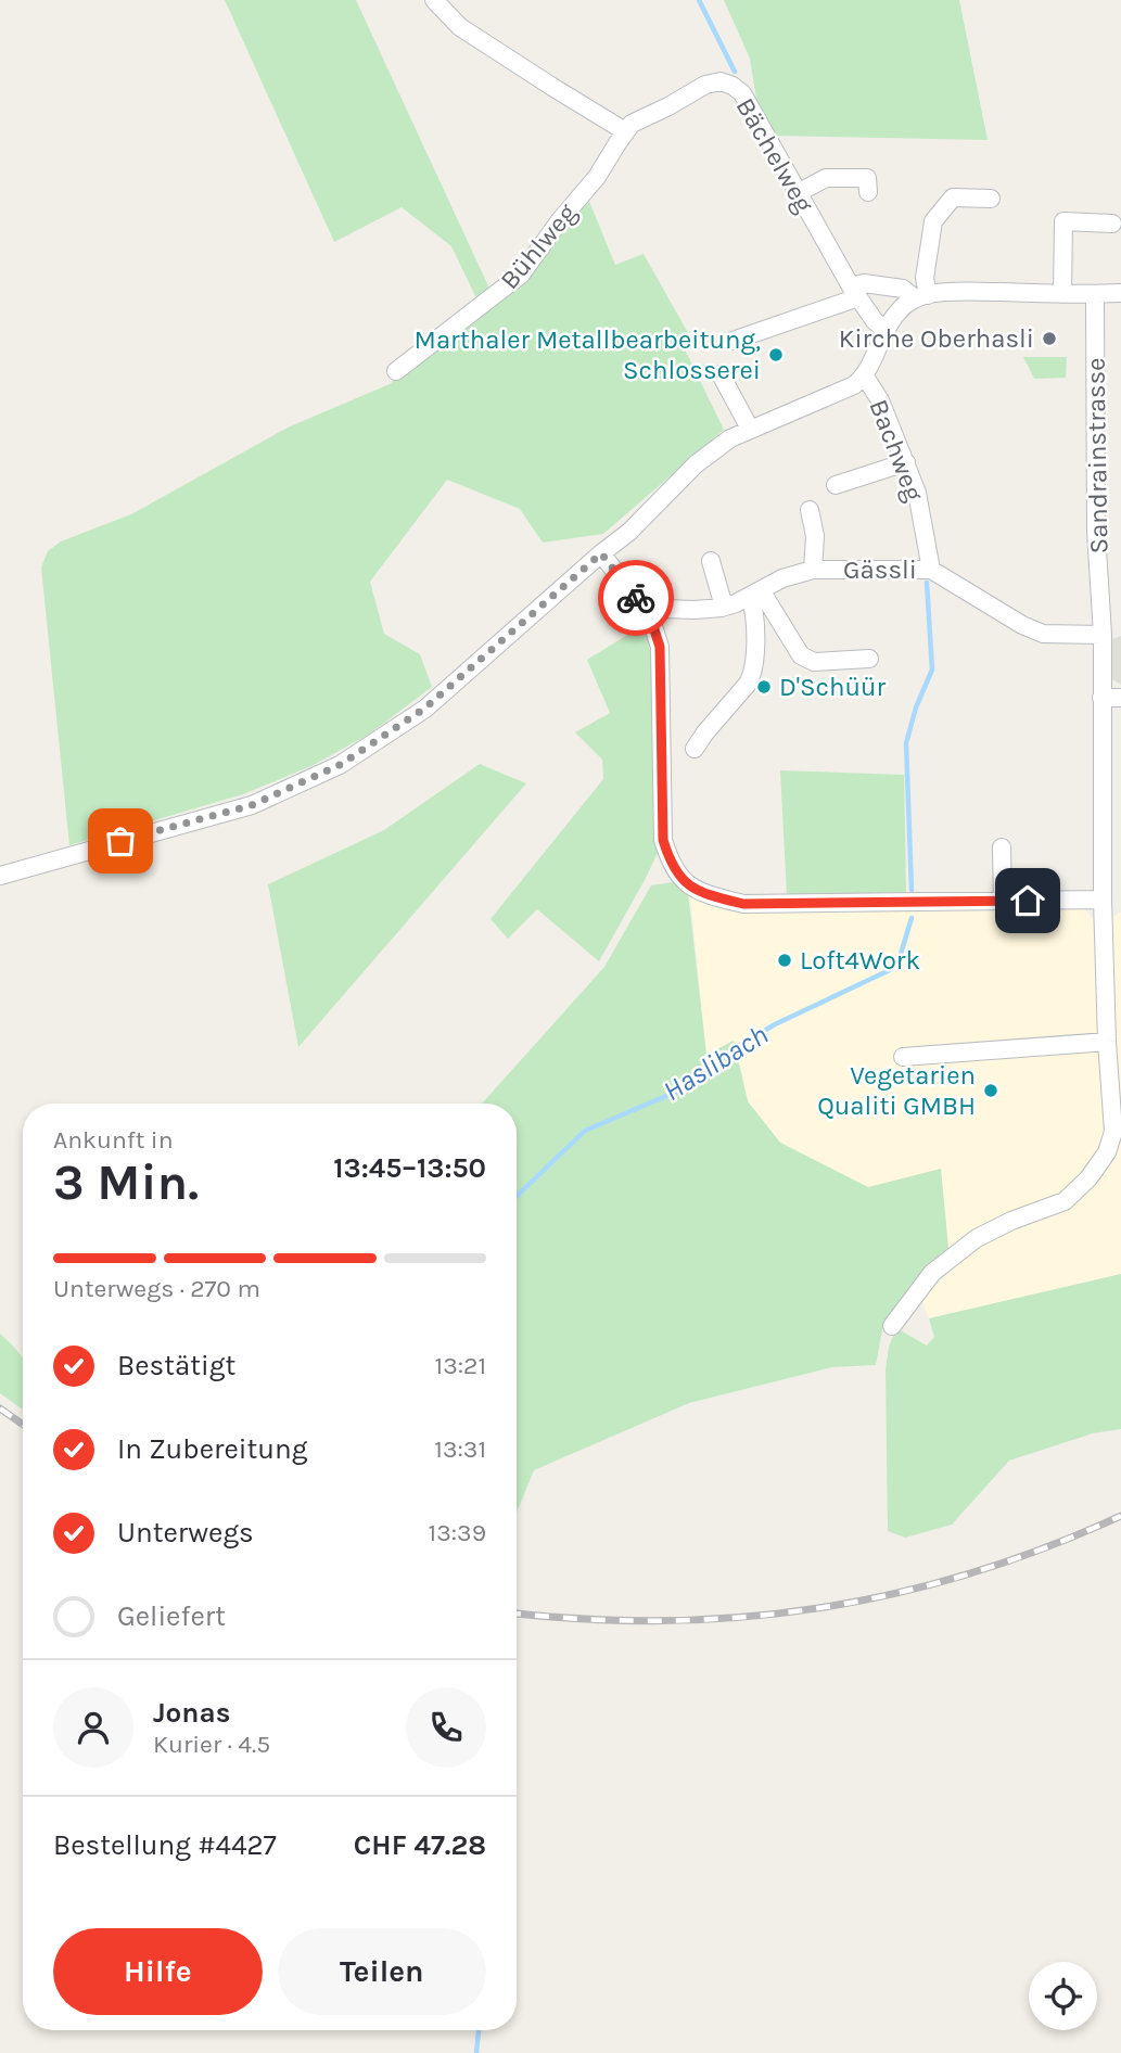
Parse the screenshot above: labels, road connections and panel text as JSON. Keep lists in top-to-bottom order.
{
  "streets": {
    "street": [
      "Bächelweg",
      "Bühlweg",
      "Bachweg",
      "Sandrainstrasse",
      "Gässli"
    ]
  },
  "crossings": [
    ["Bächelweg", "Bühlweg"],
    ["Bachweg", "Gässli"],
    ["Sandrainstrasse", "Gässli"]
  ],
  "water": ["Haslibach"],
  "places": [
    "Kirche Oberhasli",
    "Marthaler Metallbearbeitung, Schlosserei",
    "D'Schüür",
    "Loft4Work",
    "Vegetarien Qualiti GMBH"
  ],
  "page": {
    "heading": ["3 Min.", "Ankunft in", "13:45–13:50"],
    "panel": [
      "Jonas",
      "Kurier · 4.5",
      "Bestellung #4427",
      "CHF 47.28"
    ],
    "bar": "Unterwegs · 270 m",
    "list": [
      ["Bestätigt", "13:21"],
      ["In Zubereitung", "13:31"],
      ["Unterwegs", "13:39"],
      "Geliefert"
    ],
    "buttons": ["Hilfe", "Teilen"]
  }
}
